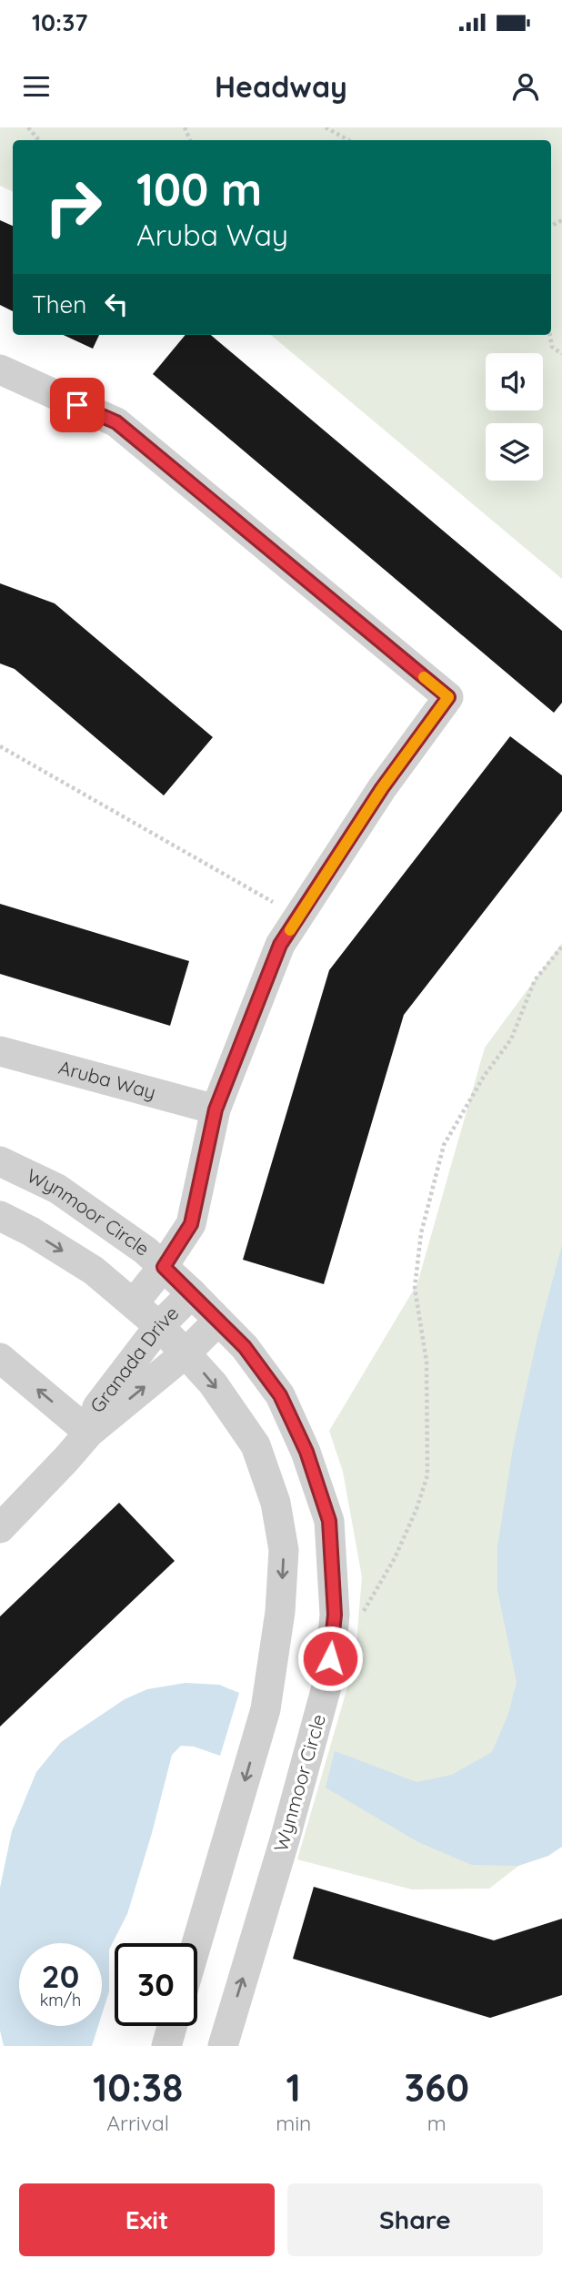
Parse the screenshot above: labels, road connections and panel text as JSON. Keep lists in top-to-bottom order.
{
  "streets": {
    "street": ["Aruba Way", "Wynmoor Circle", "Granada Drive"]
  },
  "crossings": [
    ["Wynmoor Circle", "Granada Drive"]
  ],
  "page": {
    "status": "10:37",
    "header": "Headway",
    "turn": ["100 m", "Aruba Way"],
    "then": "Then",
    "speed": "20 km/h",
    "limit": "30",
    "eta": [
      "10:38",
      "Arrival",
      "1",
      "min",
      "360",
      "m"
    ],
    "buttons": ["Exit", "Share"]
  }
}
